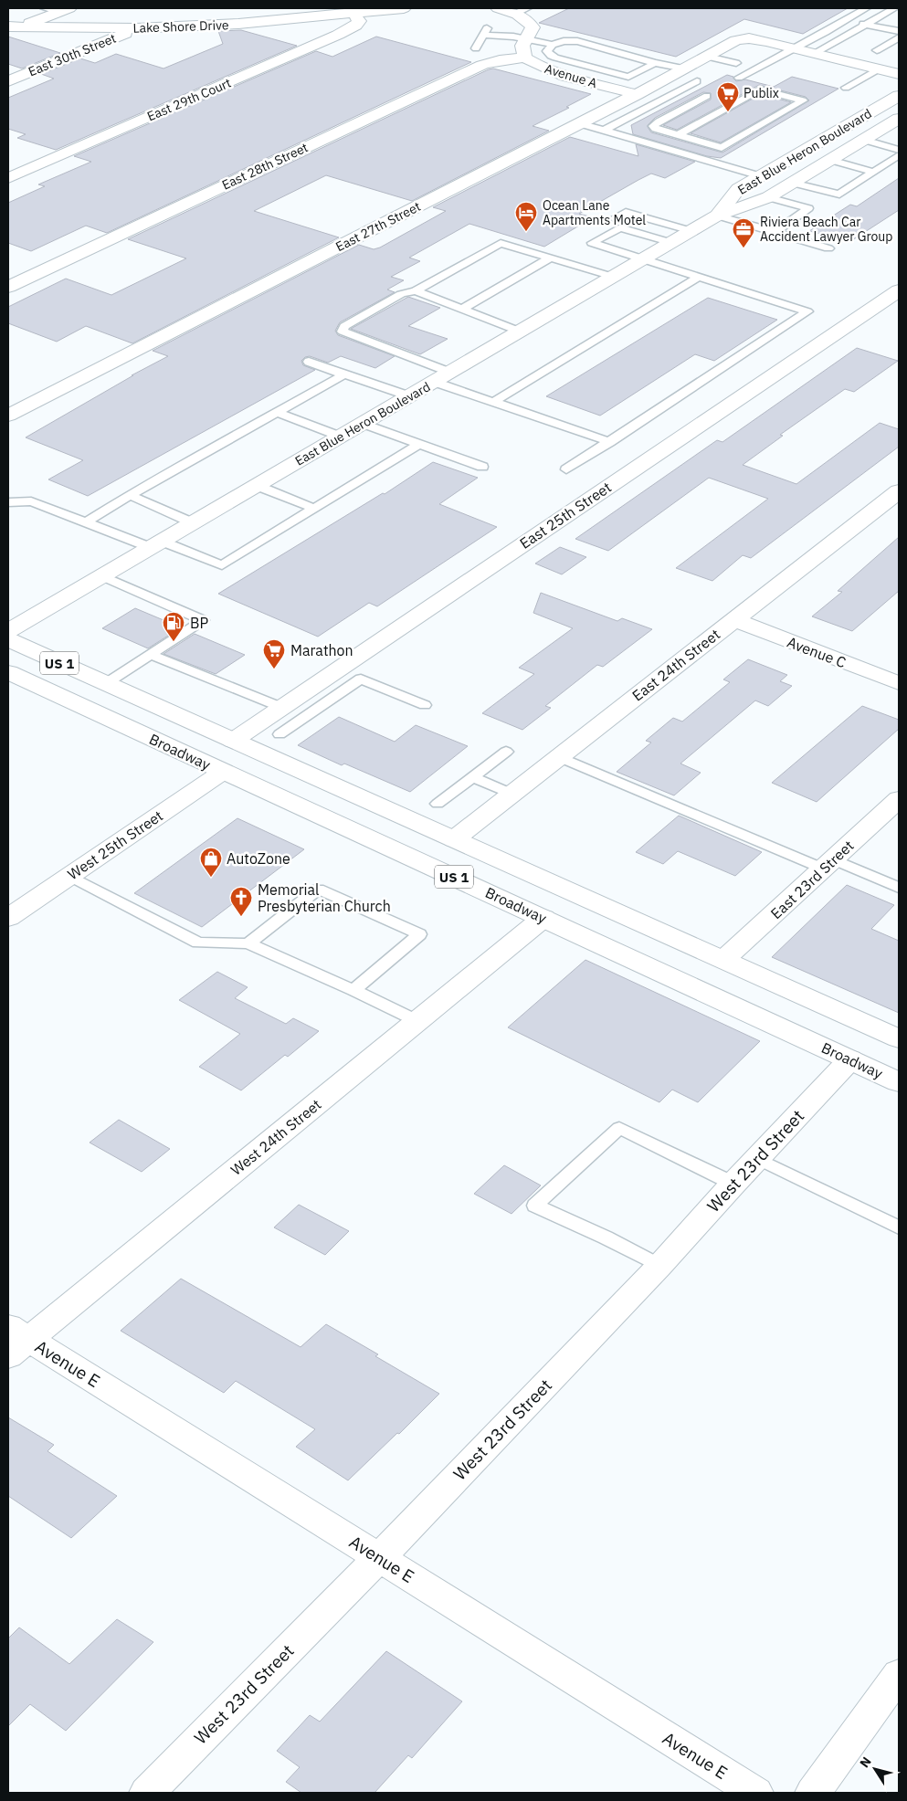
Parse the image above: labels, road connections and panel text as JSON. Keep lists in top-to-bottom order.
{
  "streets": {
    "street": [
      "Lake Shore Drive",
      "East 30th Street",
      "Avenue A",
      "East 29th Court",
      "East Blue Heron Boulevard",
      "East 28th Street",
      "East 27th Street",
      "East 25th Street",
      "Avenue C",
      "US 1",
      "East 24th Street",
      "Broadway",
      "West 25th Street",
      "East 23rd Street",
      "West 24th Street",
      "West 23rd Street",
      "Avenue E"
    ]
  },
  "crossings": [
    ["Lake Shore Drive", "East 30th Street"],
    ["Lake Shore Drive", "East 29th Court"],
    ["Avenue A", "East 28th Street"],
    ["Avenue A", "East 27th Street"],
    ["East 25th Street", "US 1"],
    ["Avenue C", "East 24th Street"],
    ["US 1", "East 24th Street"],
    ["US 1", "East 23rd Street"],
    ["Broadway", "West 25th Street"],
    ["Broadway", "West 24th Street"],
    ["Broadway", "West 23rd Street"],
    ["West 24th Street", "Avenue E"],
    ["West 23rd Street", "Avenue E"]
  ],
  "places": {
    "supermarket": ["Publix", "Marathon"],
    "hotel": ["Ocean Lane Apartments Motel"],
    "office": ["Riviera Beach Car Accident Lawyer Group"],
    "fuel station": ["BP"],
    "shop": ["AutoZone"],
    "church": ["Memorial Presbyterian Church"]
  },
  "north": "top left"
}
